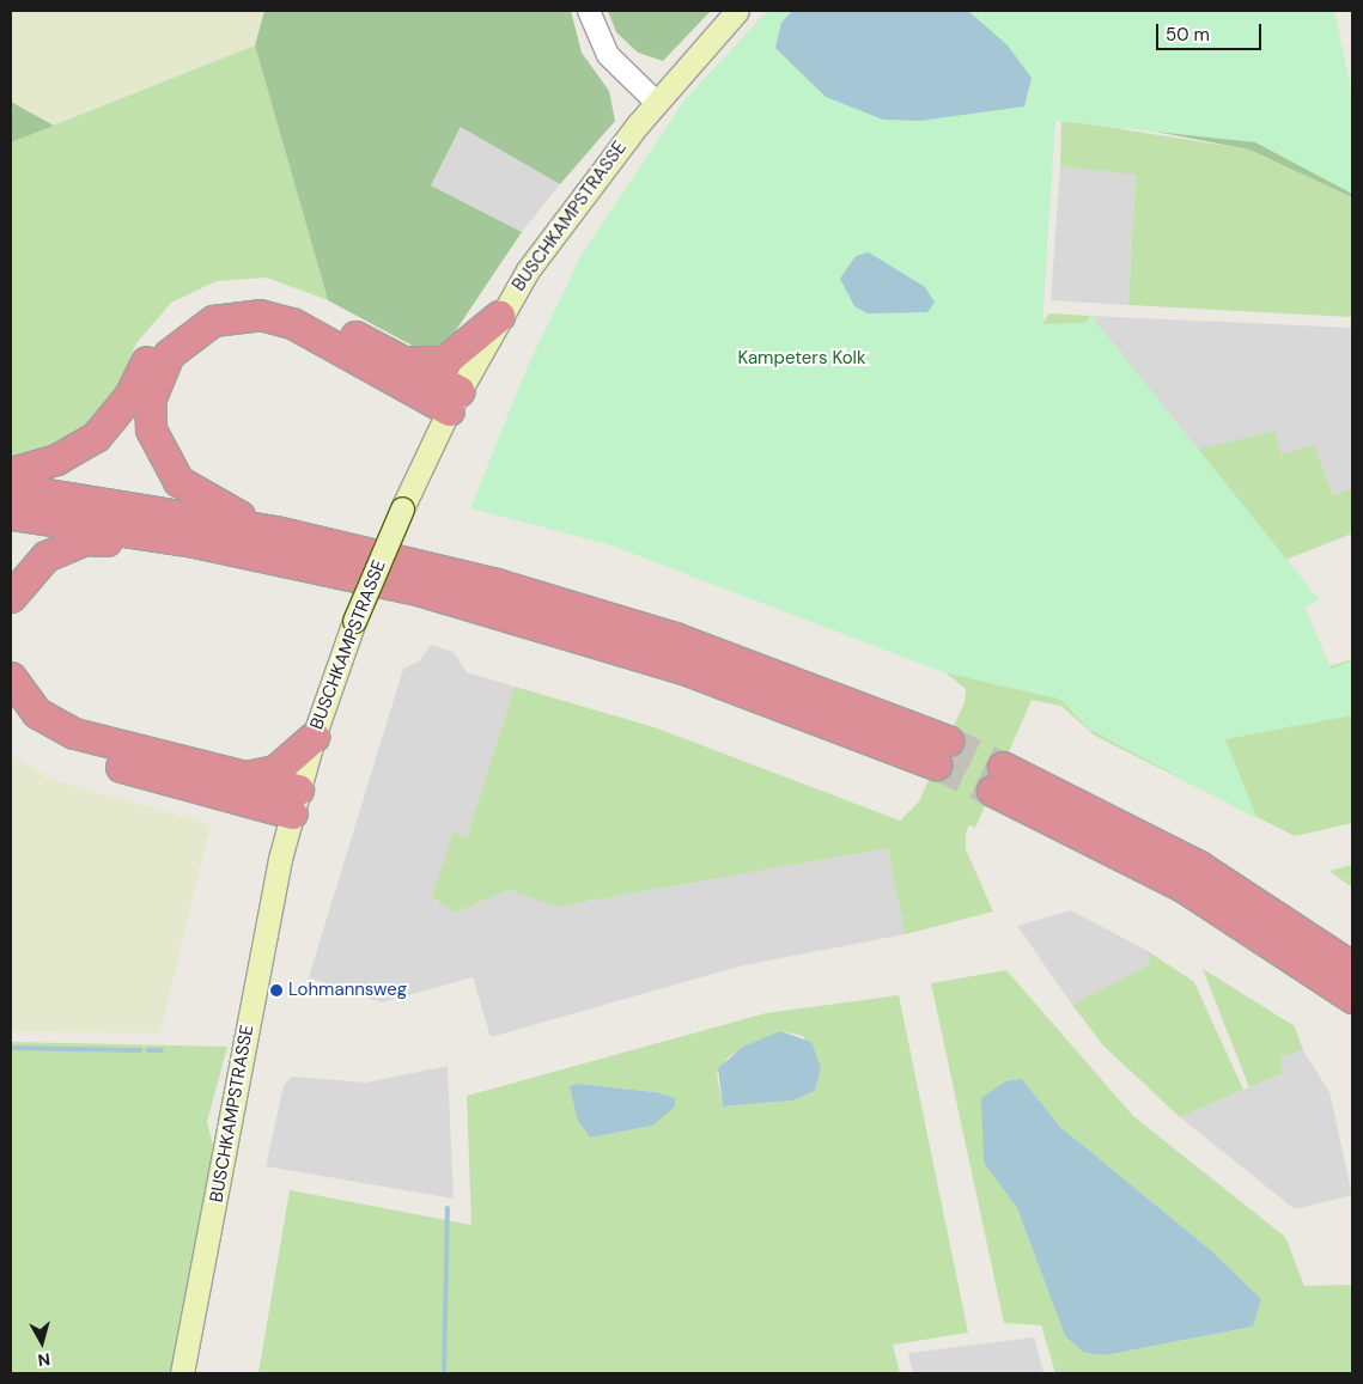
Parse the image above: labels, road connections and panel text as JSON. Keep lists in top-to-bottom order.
{
  "streets": {
    "main road": ["BUSCHKAMPSTRASSE"]
  },
  "parks": ["Kampeters Kolk"],
  "places": ["Lohmannsweg"],
  "scale_bar": "50 m",
  "north": "bottom"
}
